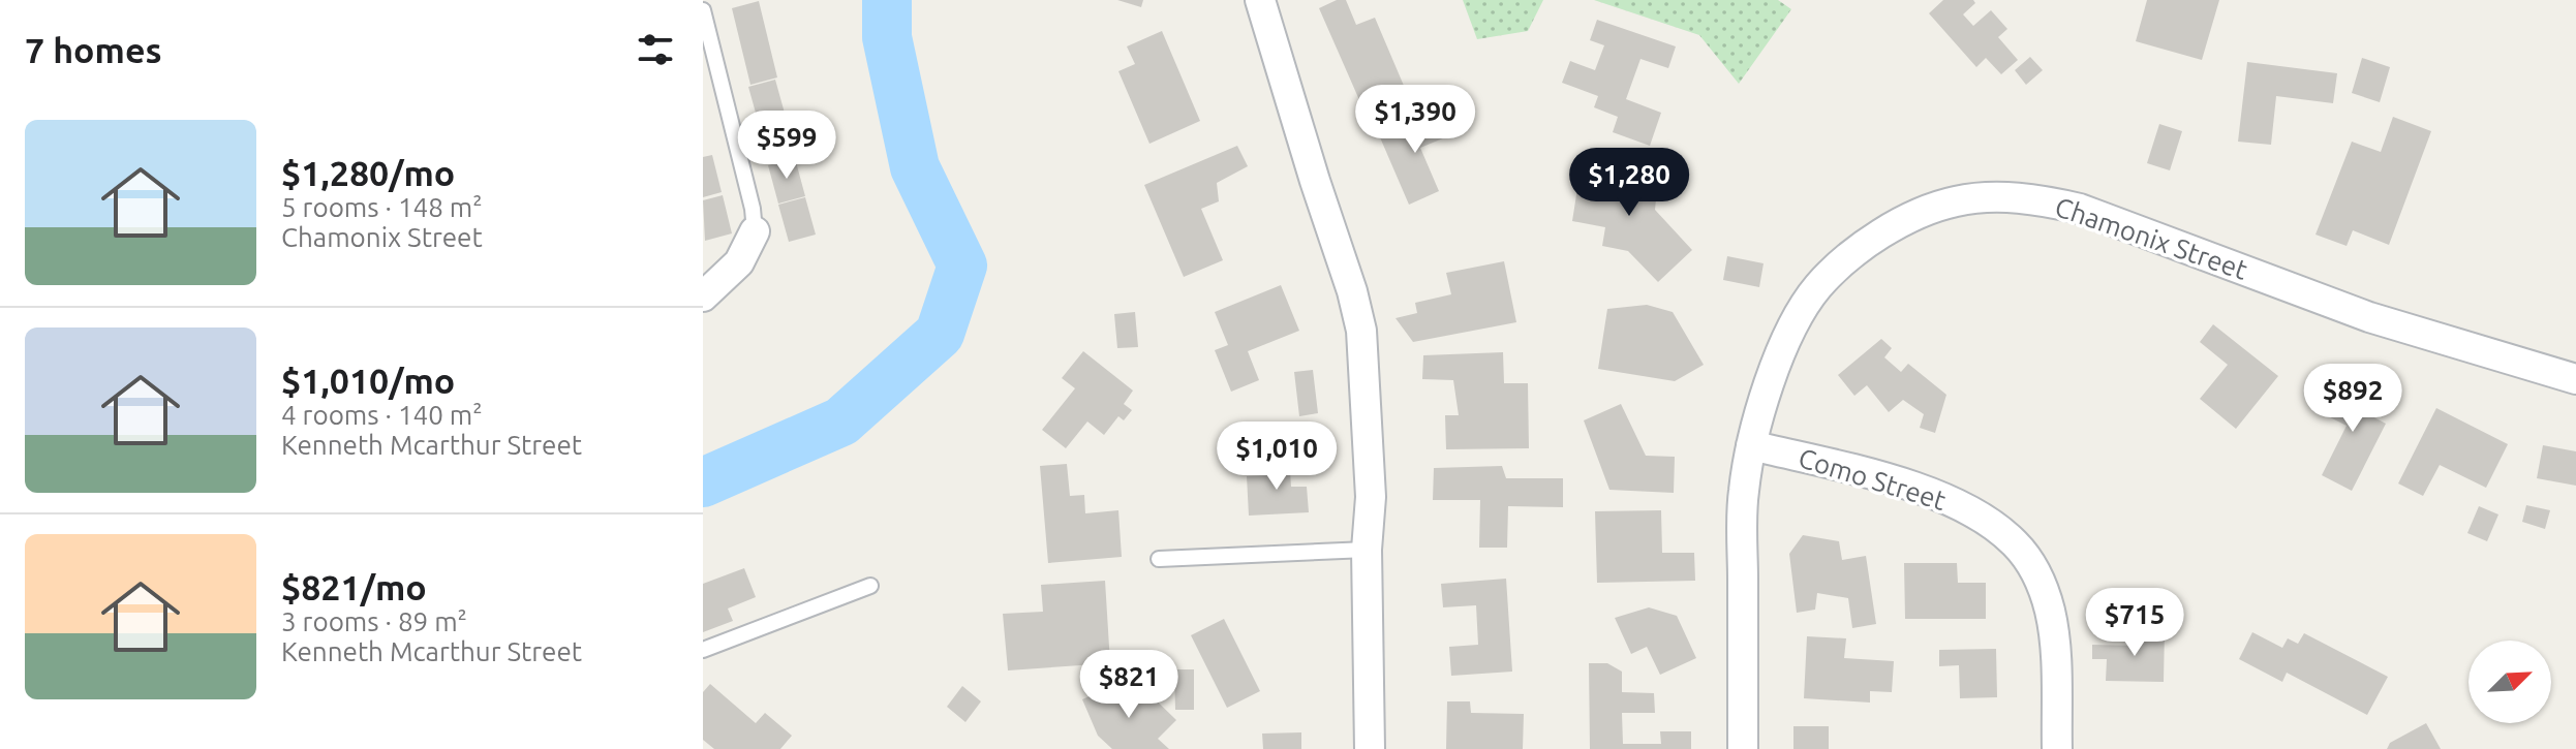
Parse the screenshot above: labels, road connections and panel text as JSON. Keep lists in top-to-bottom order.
{
  "streets": {
    "street": ["Chamonix Street", "Como Street"]
  },
  "crossings": [
    ["Chamonix Street", "Como Street"]
  ],
  "north": "top right",
  "page": {
    "heading": "7 homes",
    "price": [
      "$1,390",
      "$599",
      "$1,280",
      "$892",
      "$1,010",
      "$715",
      "$821"
    ],
    "list": [
      {
        "name": "$1,280/mo",
        "note": "5 rooms · 148 m² · Chamonix Street"
      },
      {
        "name": "$1,010/mo",
        "note": "4 rooms · 140 m² · Kenneth Mcarthur Street"
      },
      {
        "name": "$821/mo",
        "note": "3 rooms · 89 m² · Kenneth Mcarthur Street"
      }
    ]
  }
}
